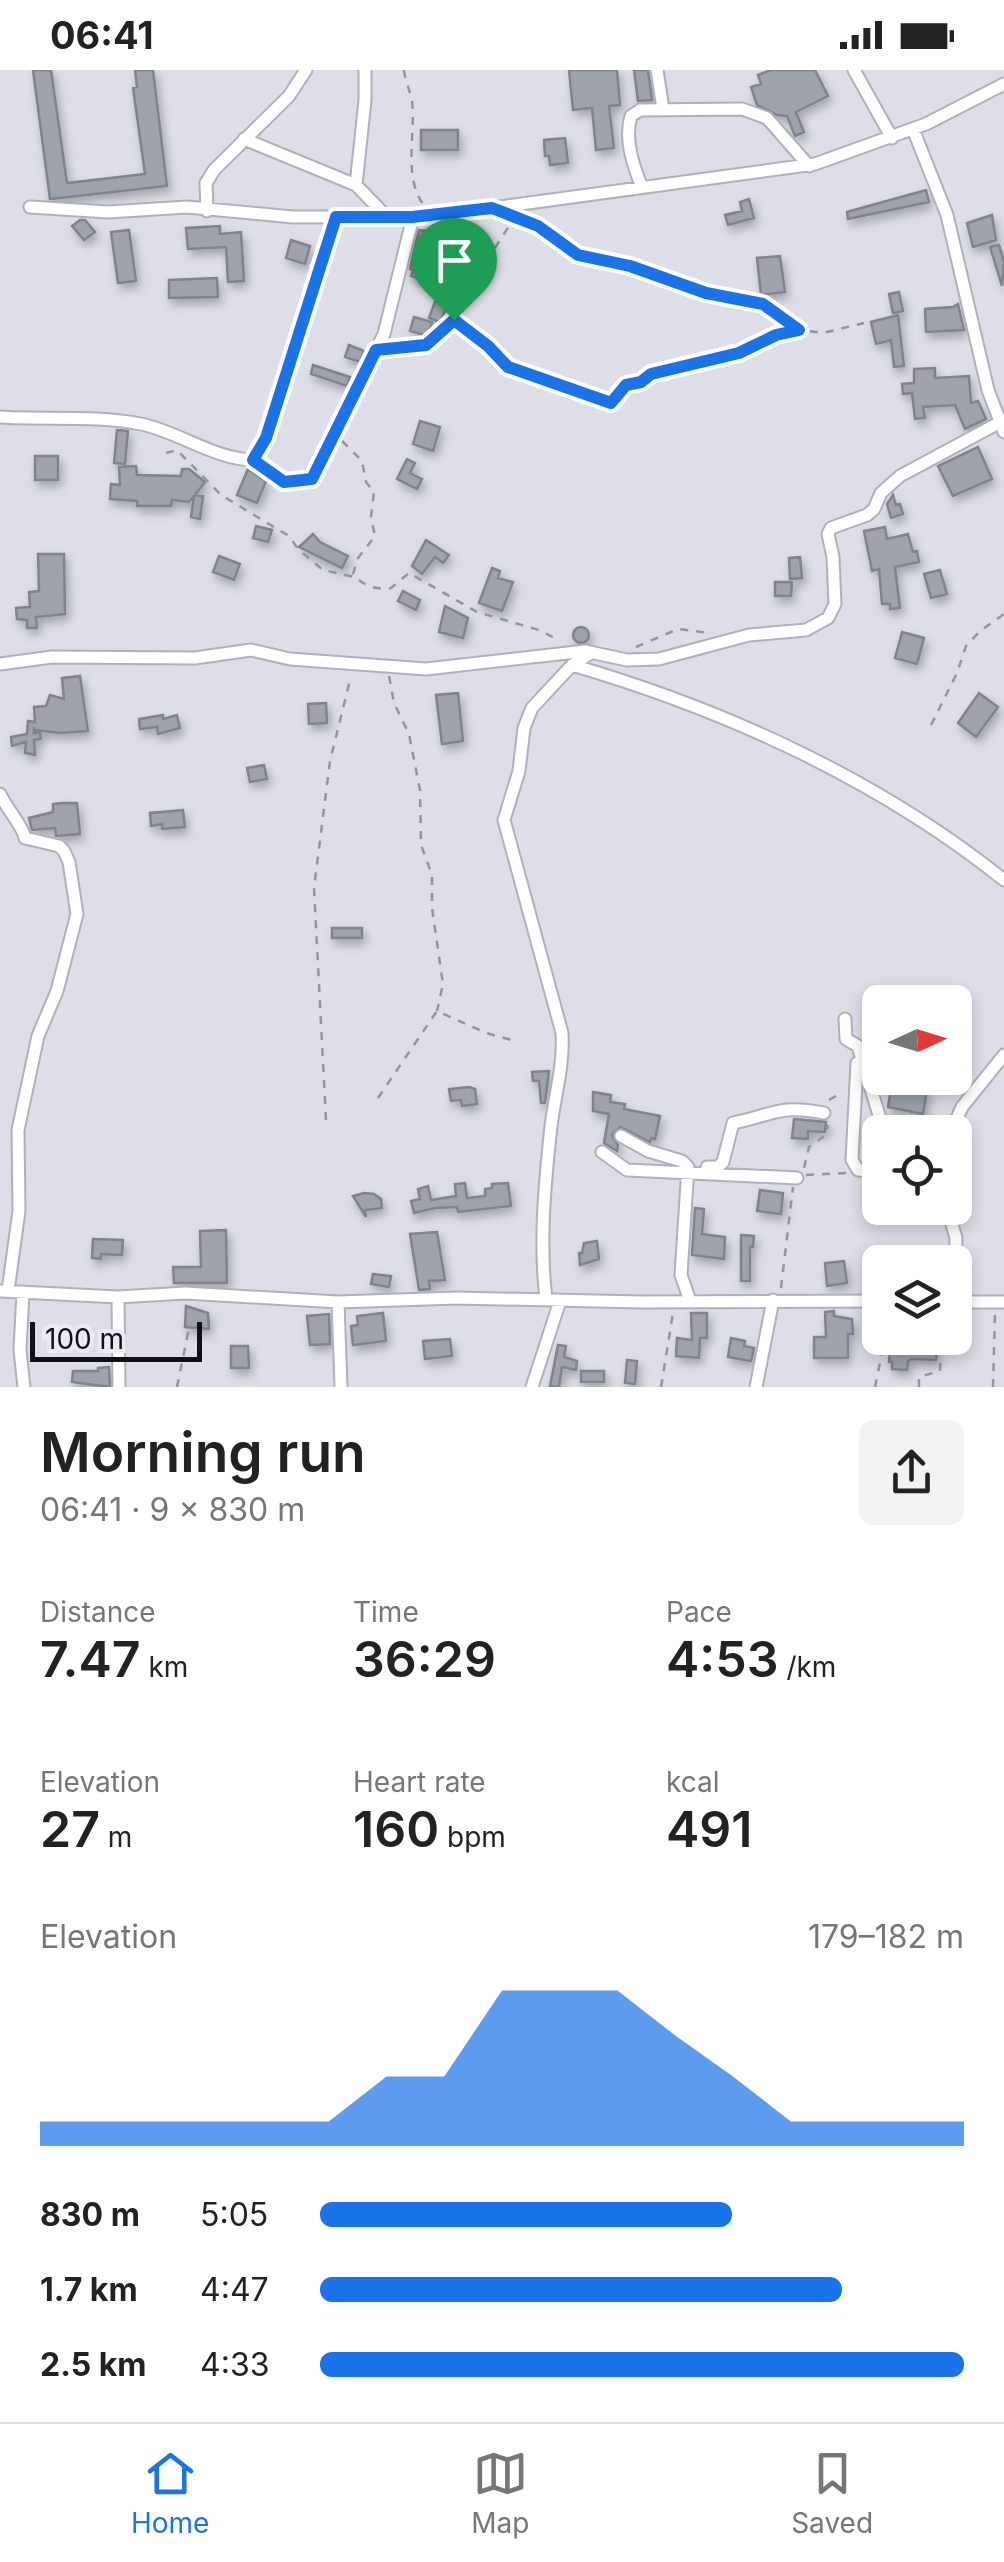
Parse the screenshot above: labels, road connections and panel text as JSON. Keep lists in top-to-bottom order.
{
  "scale_bar": "100 m",
  "north": "right",
  "page": {
    "status": "06:41",
    "scale": "100 m",
    "heading": ["Morning run", "06:41 · 9 × 830 m"],
    "stats": [
      ["Distance", "7.47 km"],
      ["Time", "36:29"],
      ["Pace", "4:53 /km"],
      ["Elevation", "27 m"],
      ["Heart rate", "160 bpm"],
      ["kcal", "491"]
    ],
    "chart": ["Elevation", "179–182 m"],
    "list": [
      {
        "name": "830 m",
        "note": "5:05"
      },
      {
        "name": "1.7 km",
        "note": "4:47"
      },
      {
        "name": "2.5 km",
        "note": "4:33"
      }
    ],
    "tabs": ["Home", "Map", "Saved"]
  }
}
